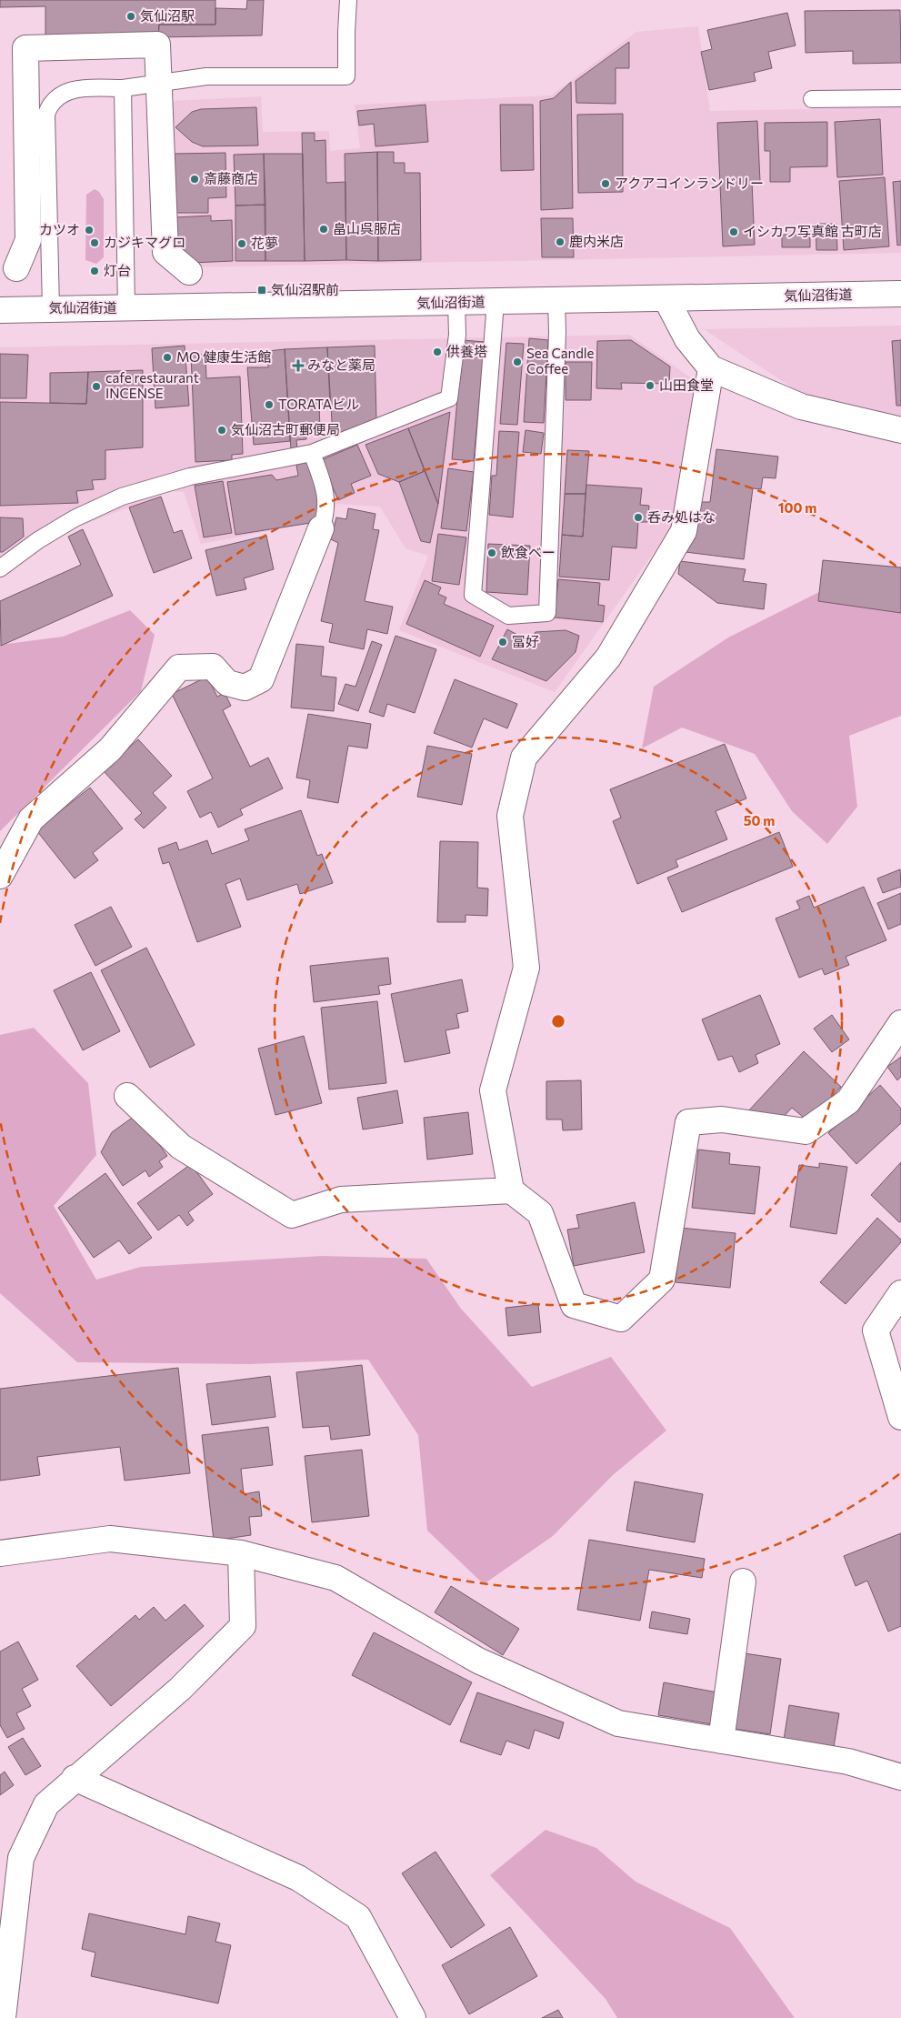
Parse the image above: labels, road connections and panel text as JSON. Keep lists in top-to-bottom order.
{
  "streets": {
    "street": ["気仙沼街道"]
  },
  "places": {
    "other": [
      "気仙沼駅",
      "斎藤商店",
      "アクアコインランドリー",
      "畠山呉服店",
      "カツオ",
      "イシカワ写真館 古町店",
      "鹿内米店",
      "カジキマグロ",
      "花夢",
      "灯台",
      "供養塔",
      "MO 健康生活館",
      "Sea Candle Coffee",
      "山田食堂",
      "cafe restaurant INCENSE",
      "TORATAビル",
      "気仙沼古町郵便局",
      "呑み処はな",
      "飲食ベー",
      "冨好"
    ],
    "transit": ["気仙沼駅前"],
    "health": ["みなと薬局"]
  },
  "rings": ["100 m", "50 m"]
}
